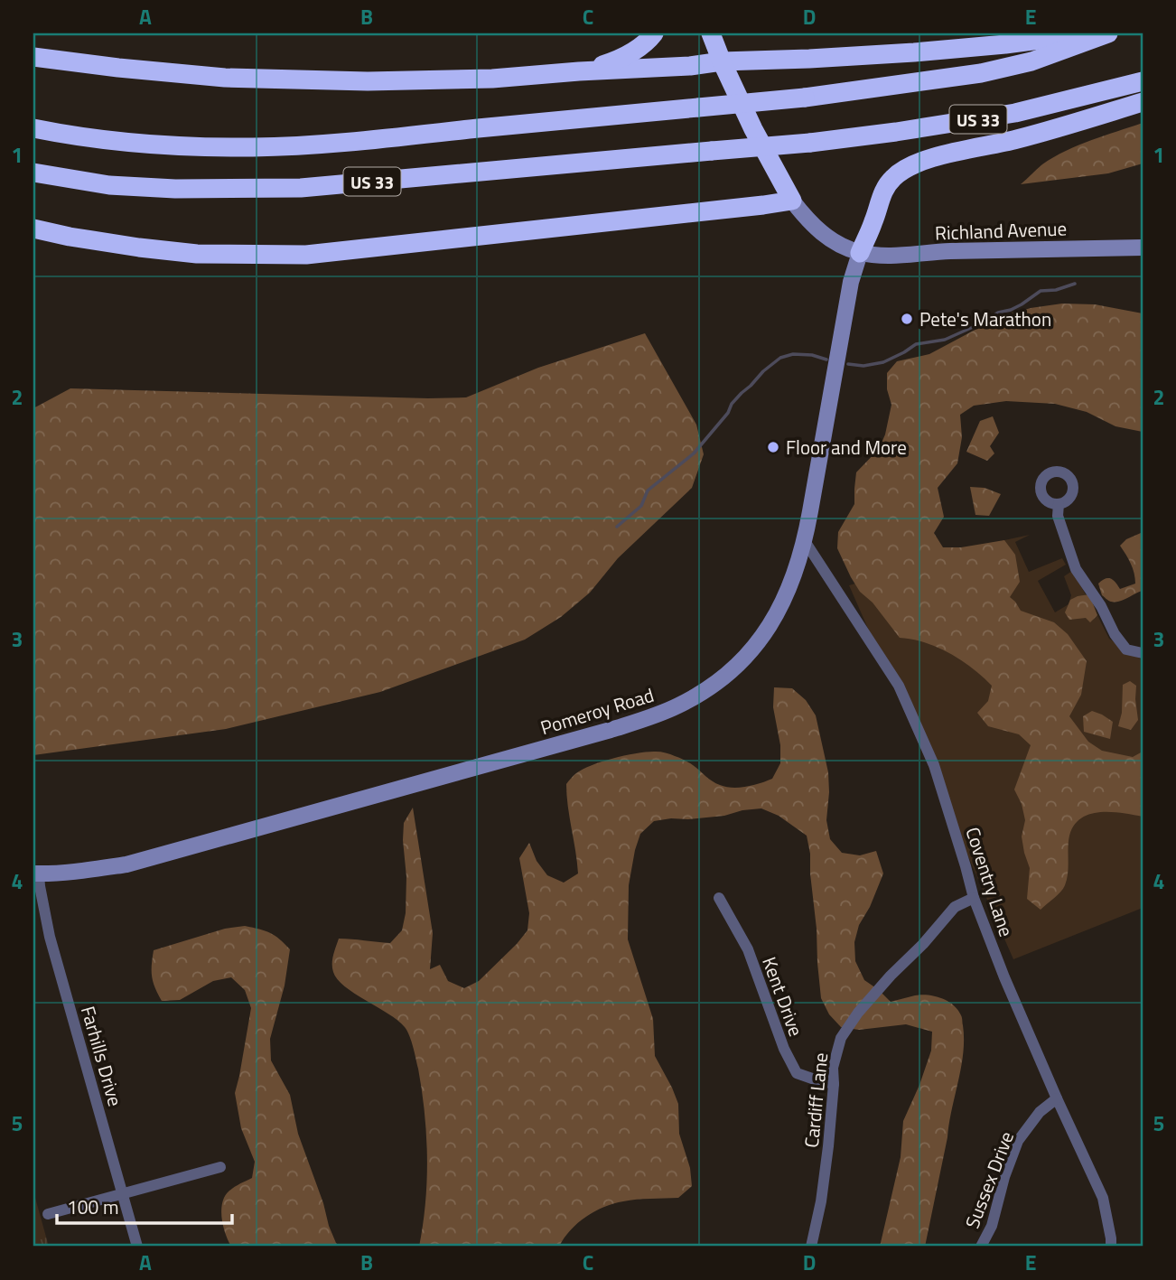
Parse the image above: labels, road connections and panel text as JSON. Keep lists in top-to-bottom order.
{
  "streets": {
    "highway": ["US 33"],
    "street": [
      "Richland Avenue",
      "Pomeroy Road",
      "Coventry Lane",
      "Kent Drive",
      "Farhills Drive",
      "Cardiff Lane",
      "Sussex Drive"
    ]
  },
  "crossings": [
    ["Richland Avenue", "Pomeroy Road"],
    ["Pomeroy Road", "Coventry Lane"],
    ["Pomeroy Road", "Farhills Drive"],
    ["Coventry Lane", "Cardiff Lane"],
    ["Coventry Lane", "Sussex Drive"],
    ["Kent Drive", "Cardiff Lane"]
  ],
  "places": ["Pete's Marathon", "Floor and More"],
  "scale_bar": "100 m",
  "grid": {
    "columns": [
      "A",
      "B",
      "C",
      "D",
      "E"
    ],
    "rows": [
      "1",
      "2",
      "3",
      "4",
      "5"
    ]
  }
}
